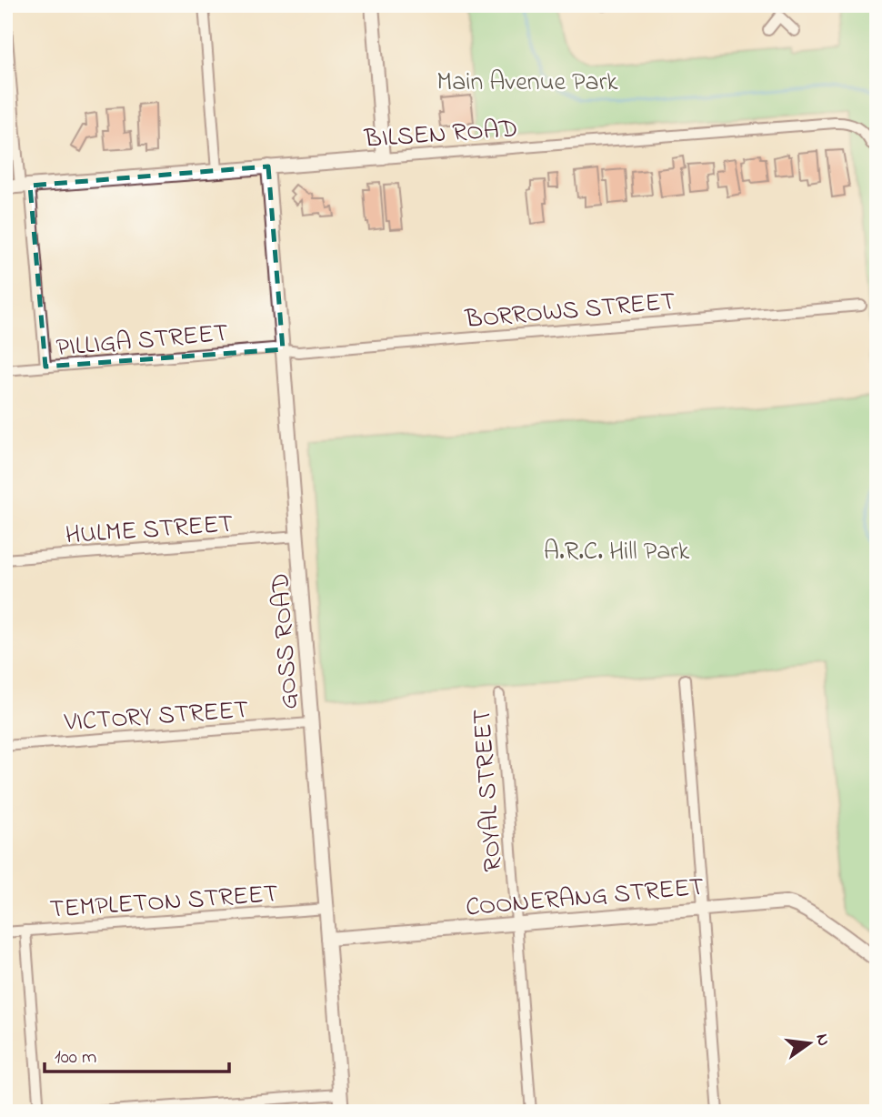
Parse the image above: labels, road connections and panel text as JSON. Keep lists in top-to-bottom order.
{
  "streets": {
    "street": [
      "BILSEN ROAD",
      "BORROWS STREET",
      "PILLIGA STREET",
      "HULME STREET",
      "GOSS ROAD",
      "VICTORY STREET",
      "ROYAL STREET",
      "COONERANG STREET",
      "TEMPLETON STREET"
    ]
  },
  "crossings": [
    ["BILSEN ROAD", "GOSS ROAD"],
    ["BORROWS STREET", "PILLIGA STREET"],
    ["BORROWS STREET", "GOSS ROAD"],
    ["PILLIGA STREET", "GOSS ROAD"],
    ["HULME STREET", "GOSS ROAD"],
    ["GOSS ROAD", "VICTORY STREET"],
    ["GOSS ROAD", "COONERANG STREET"],
    ["GOSS ROAD", "TEMPLETON STREET"],
    ["ROYAL STREET", "COONERANG STREET"]
  ],
  "parks": ["Main Avenue Park", "A.R.C. Hill Park"],
  "scale_bar": "100 m",
  "north": "right"
}
